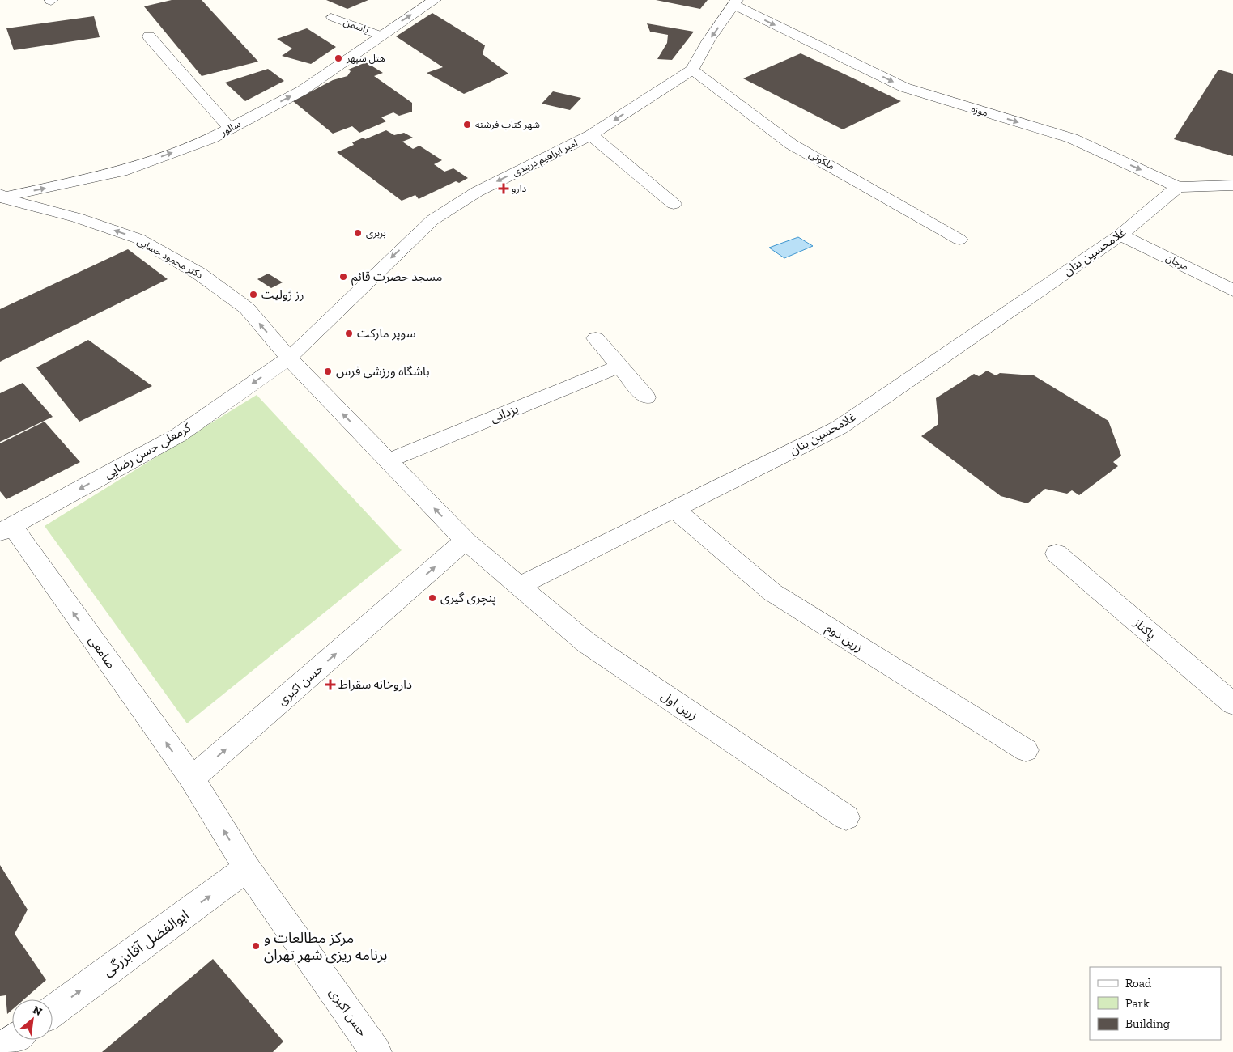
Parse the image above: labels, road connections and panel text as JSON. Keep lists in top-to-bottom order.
{
  "streets": {
    "street": [
      "موزه",
      "سالور",
      "امیر ابراهیم دربندی",
      "ملکوتی",
      "غلامحسین بنان",
      "دکتر محمود حسابی",
      "مرجان",
      "یزدانی",
      "کرمعلی حسن رضایی",
      "پاکناز",
      "زرین دوم",
      "صامعی",
      "حسن اکبری",
      "زرین اول",
      "ابوالفضل آقابزرگی"
    ],
    "lane": ["یاسمن"]
  },
  "crossings": [
    ["یاسمن", "سالور"],
    ["موزه", "امیر ابراهیم دربندی"],
    ["موزه", "غلامحسین بنان"],
    ["سالور", "دکتر محمود حسابی"],
    ["امیر ابراهیم دربندی", "ملکوتی"],
    ["امیر ابراهیم دربندی", "دکتر محمود حسابی"],
    ["امیر ابراهیم دربندی", "کرمعلی حسن رضایی"],
    ["غلامحسین بنان", "مرجان"],
    ["غلامحسین بنان", "زرین دوم"],
    ["غلامحسین بنان", "زرین اول"],
    ["دکتر محمود حسابی", "کرمعلی حسن رضایی"],
    ["کرمعلی حسن رضایی", "صامعی"],
    ["صامعی", "حسن اکبری"],
    ["حسن اکبری", "ابوالفضل آقابزرگی"]
  ],
  "one_way": [
    "موزه",
    "سالور",
    "امیر ابراهیم دربندی",
    "کرمعلی حسن رضایی",
    "صامعی",
    "حسن اکبری",
    "ابوالفضل آقابزرگی"
  ],
  "places": {
    "other": [
      "هتل سپهر",
      "شهر کتاب فرشته",
      "بربری",
      "مسجد حضرت قائم",
      "رز ژولیت",
      "سوپر مارکت",
      "باشگاه ورزشی فرس",
      "پنچری گیری",
      "مرکز مطالعات و برنامه ریزی شهر تهران"
    ],
    "health": ["دارو", "داروخانه سقراط"]
  },
  "legend": ["Road", "Park", "Building"],
  "north": "top right"
}
